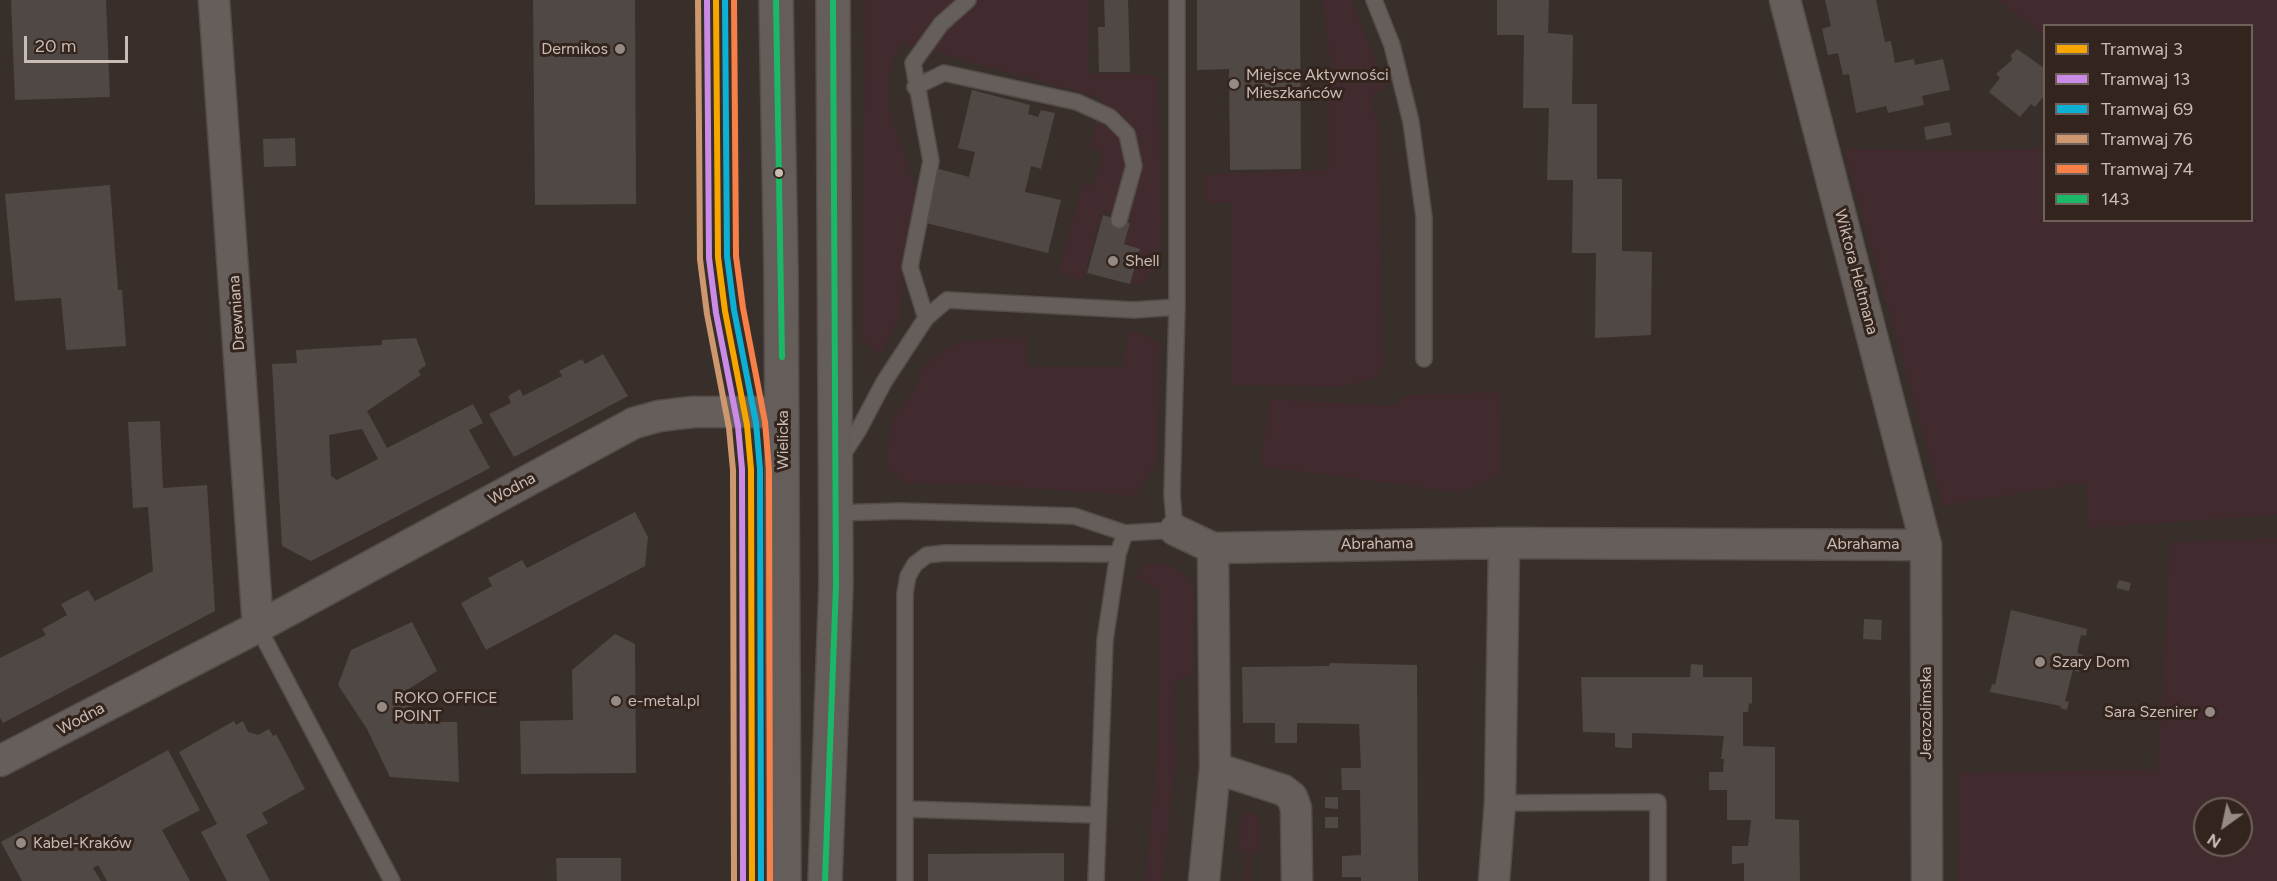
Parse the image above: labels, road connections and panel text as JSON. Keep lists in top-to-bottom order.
{
  "streets": {
    "main road": ["Wielicka"],
    "street": [
      "Wiktora Heltmana",
      "Drewniana",
      "Wodna",
      "Abrahama",
      "Jerozolimska"
    ]
  },
  "crossings": [
    ["Wiktora Heltmana", "Abrahama"],
    ["Wiktora Heltmana", "Jerozolimska"],
    ["Drewniana", "Wodna"],
    ["Wielicka", "Wodna"],
    ["Abrahama", "Jerozolimska"]
  ],
  "places": [
    "Dermikos",
    "Miejsce Aktywności Mieszkańców",
    "Shell",
    "Szary Dom",
    "e-metal.pl",
    "ROKO OFFICE POINT",
    "Sara Szenirer",
    "Kabel-Kraków"
  ],
  "lines": [
    "tram line 3",
    "tram line 13",
    "tram line 69",
    "tram line 76",
    "tram line 74",
    "transit line 143"
  ],
  "legend": [
    "Tramwaj 3",
    "Tramwaj 13",
    "Tramwaj 69",
    "Tramwaj 76",
    "Tramwaj 74",
    "143"
  ],
  "scale_bar": "20 m",
  "north": "bottom left"
}
